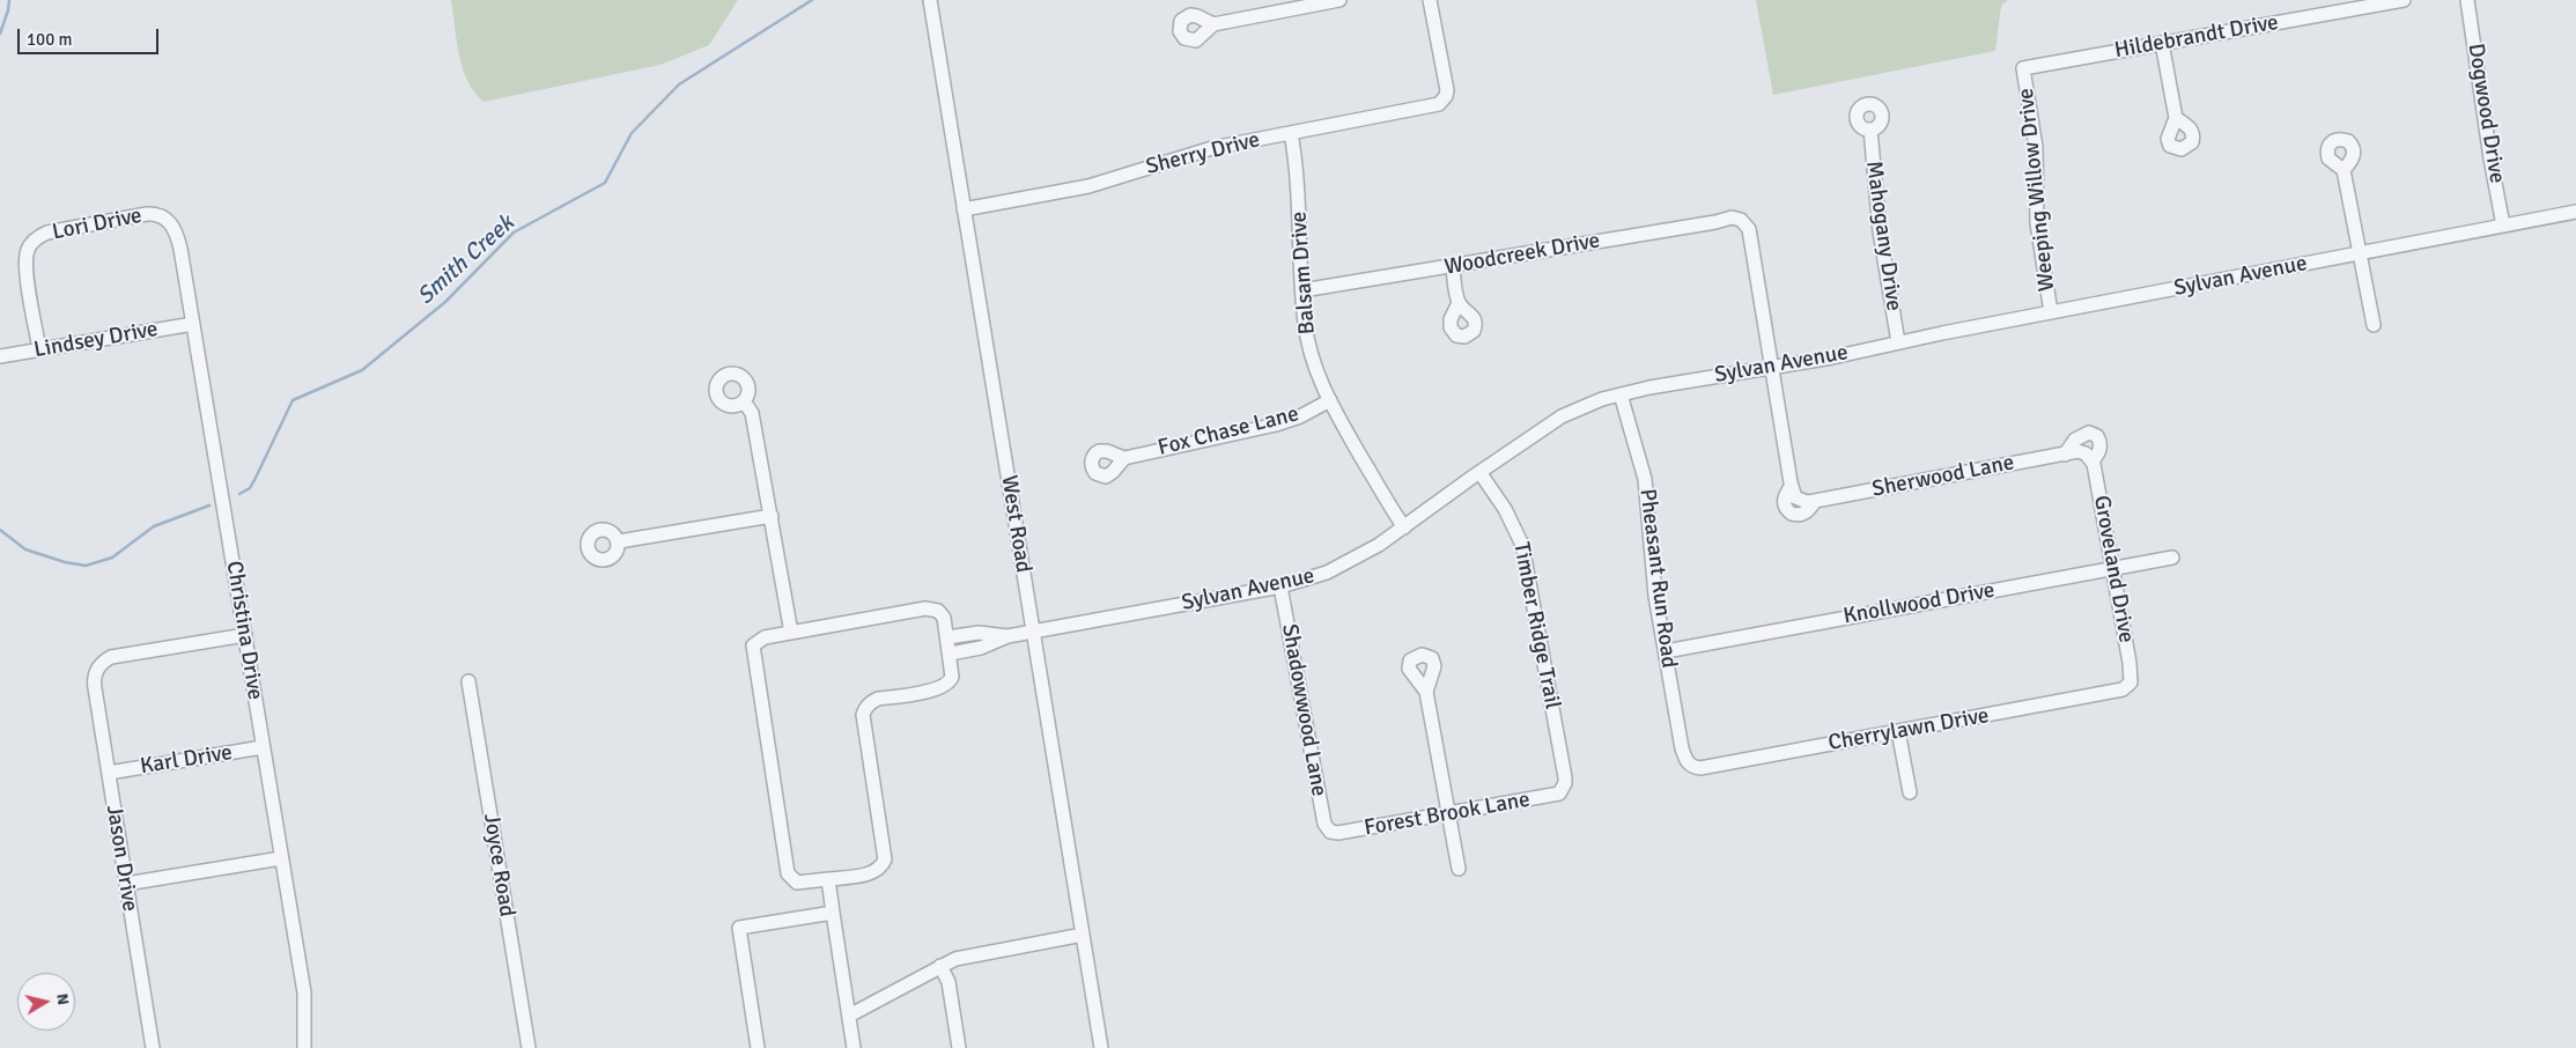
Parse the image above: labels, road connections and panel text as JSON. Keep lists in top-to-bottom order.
{
  "streets": {
    "street": [
      "Hildebrandt Drive",
      "Dogwood Drive",
      "Sherry Drive",
      "Weeping Willow Drive",
      "Lori Drive",
      "Mahogany Drive",
      "Woodcreek Drive",
      "Balsam Drive",
      "Sylvan Avenue",
      "Lindsey Drive",
      "Fox Chase Lane",
      "Sherwood Lane",
      "West Road",
      "Groveland Drive",
      "Pheasant Run Road",
      "Knollwood Drive",
      "Timber Ridge Trail",
      "Christina Drive",
      "Shadowwood Lane",
      "Cherrylawn Drive",
      "Karl Drive",
      "Forest Brook Lane",
      "Jason Drive",
      "Joyce Road"
    ]
  },
  "crossings": [
    ["Hildebrandt Drive", "Weeping Willow Drive"],
    ["Dogwood Drive", "Sylvan Avenue"],
    ["Sherry Drive", "Balsam Drive"],
    ["Sherry Drive", "West Road"],
    ["Weeping Willow Drive", "Sylvan Avenue"],
    ["Lori Drive", "Lindsey Drive"],
    ["Lori Drive", "Christina Drive"],
    ["Mahogany Drive", "Sylvan Avenue"],
    ["Woodcreek Drive", "Balsam Drive"],
    ["Woodcreek Drive", "Sylvan Avenue"],
    ["Balsam Drive", "Sylvan Avenue"],
    ["Balsam Drive", "Fox Chase Lane"],
    ["Sylvan Avenue", "West Road"],
    ["Sylvan Avenue", "Pheasant Run Road"],
    ["Sylvan Avenue", "Timber Ridge Trail"],
    ["Sylvan Avenue", "Shadowwood Lane"],
    ["Lindsey Drive", "Christina Drive"],
    ["Sherwood Lane", "Groveland Drive"],
    ["Groveland Drive", "Knollwood Drive"],
    ["Groveland Drive", "Cherrylawn Drive"],
    ["Pheasant Run Road", "Knollwood Drive"],
    ["Pheasant Run Road", "Cherrylawn Drive"],
    ["Timber Ridge Trail", "Forest Brook Lane"],
    ["Christina Drive", "Karl Drive"],
    ["Christina Drive", "Jason Drive"],
    ["Shadowwood Lane", "Forest Brook Lane"],
    ["Karl Drive", "Jason Drive"]
  ],
  "water": ["Smith Creek"],
  "scale_bar": "100 m",
  "north": "right"
}
